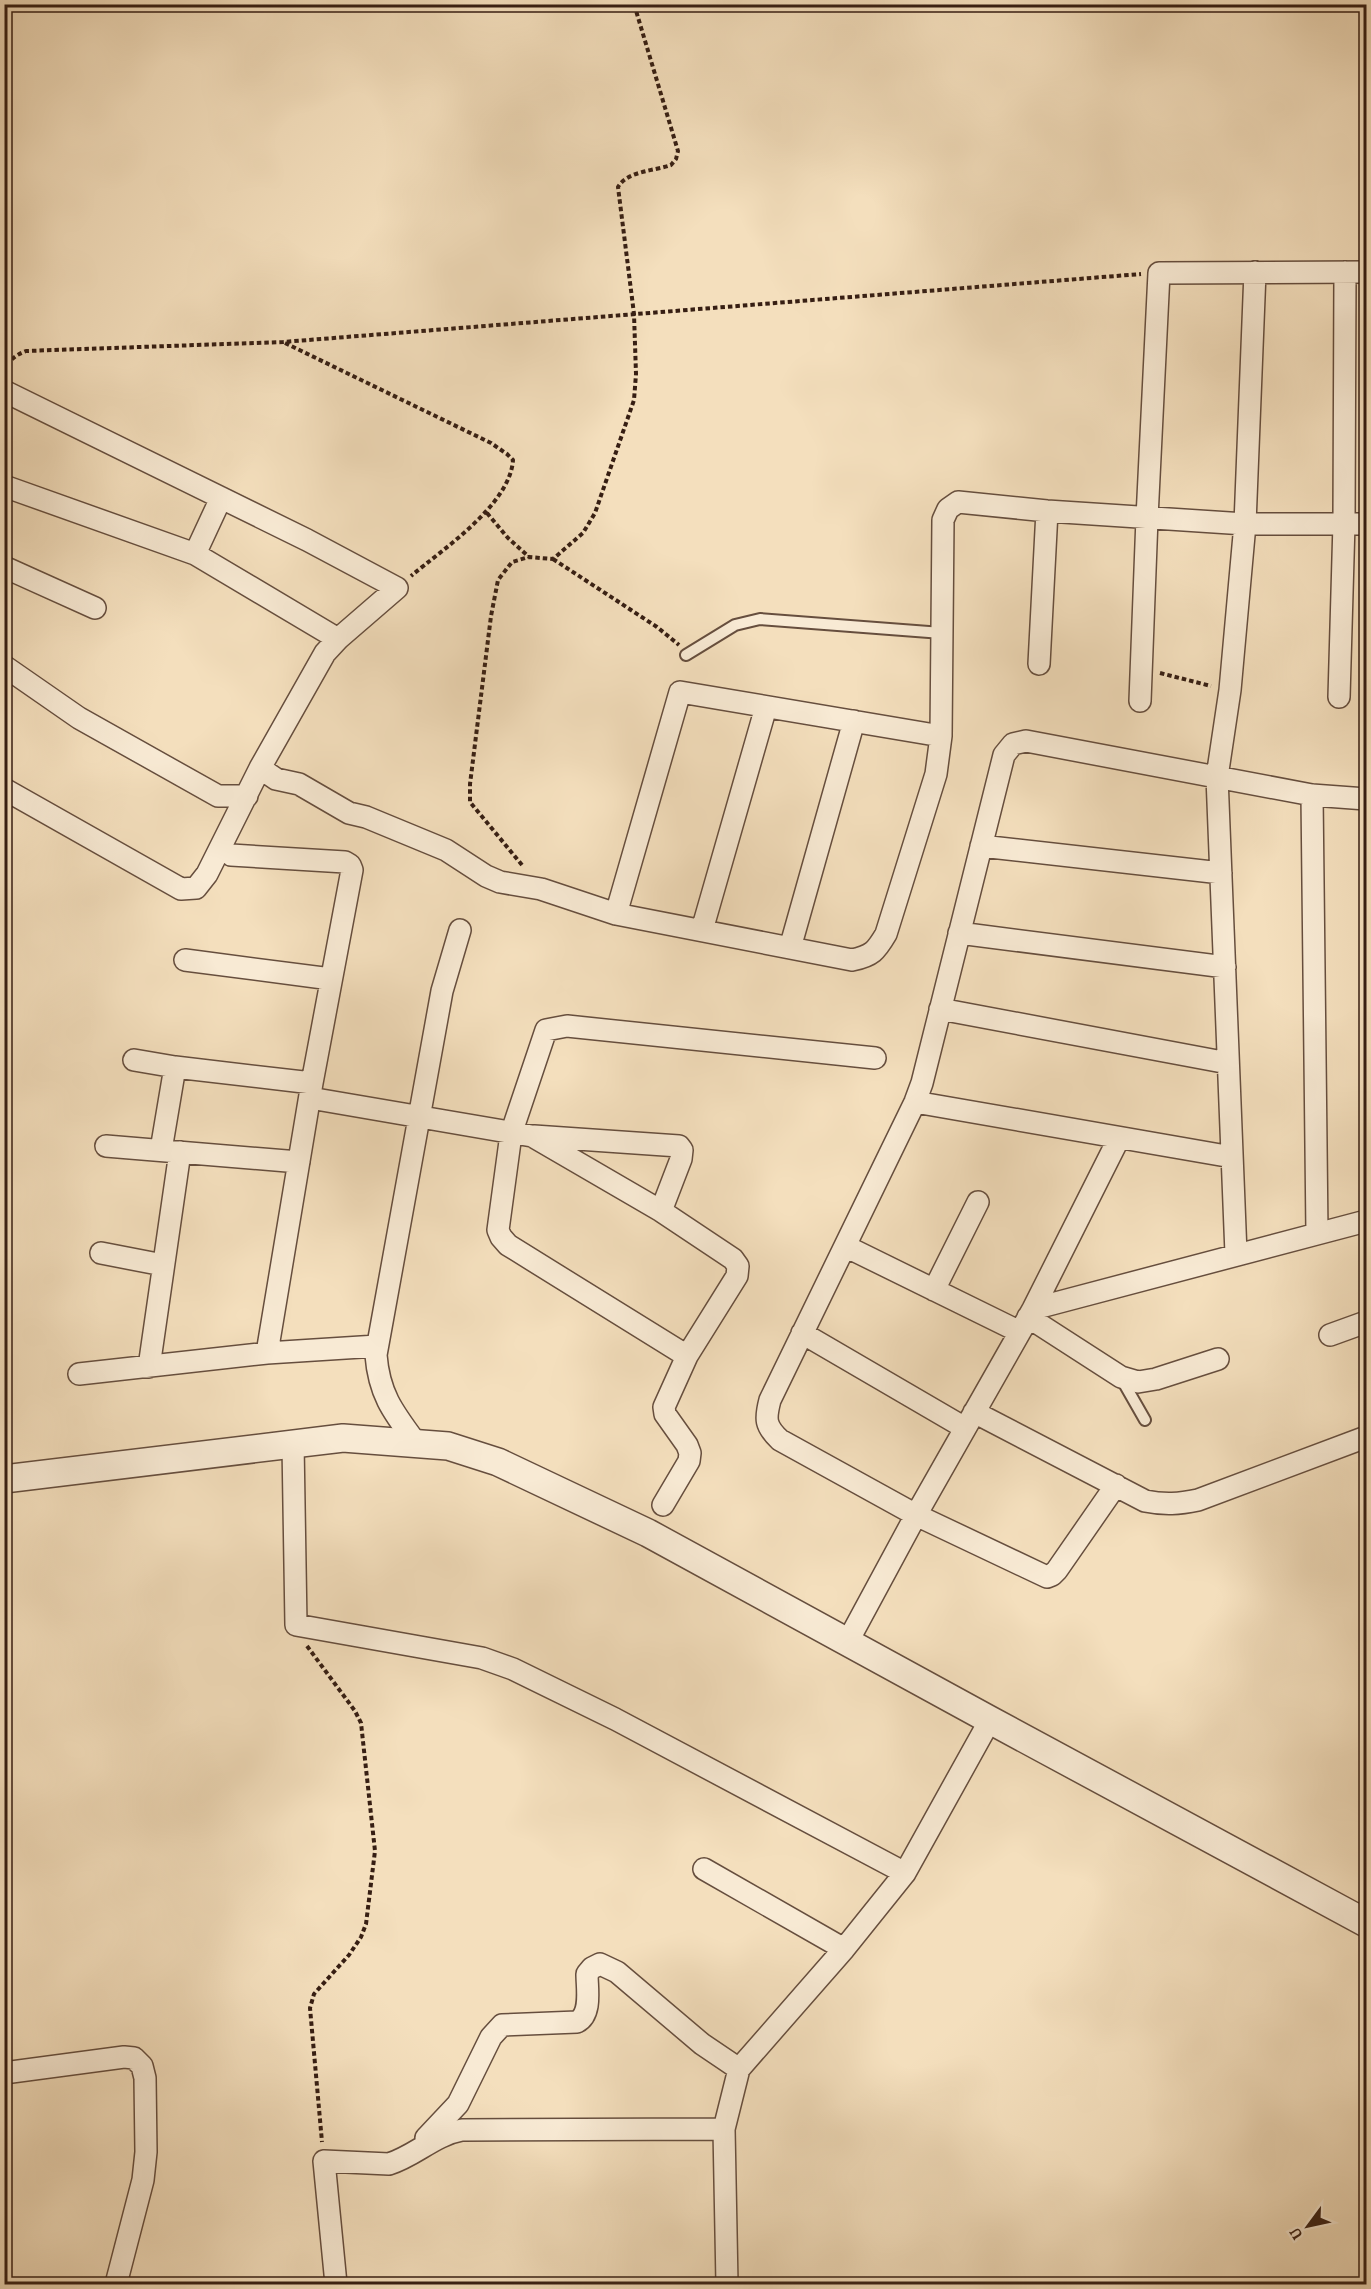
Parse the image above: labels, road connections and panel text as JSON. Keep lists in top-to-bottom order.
{
  "north": "bottom left"
}
